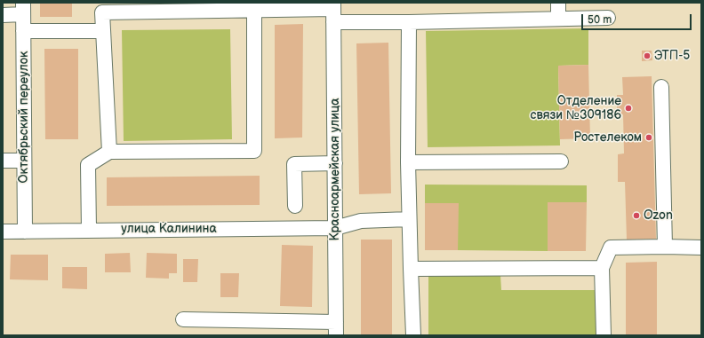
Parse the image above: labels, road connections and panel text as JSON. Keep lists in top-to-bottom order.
{
  "streets": {
    "street": ["Октябрьский переулок", "Красноармейская улица", "улица Калинина"]
  },
  "crossings": [
    ["Октябрьский переулок", "улица Калинина"],
    ["Красноармейская улица", "улица Калинина"]
  ],
  "places": [
    "ЭТП-5",
    "Отделение связи №309186",
    "Ростелеком",
    "Ozon"
  ],
  "scale_bar": "50 m"
}
